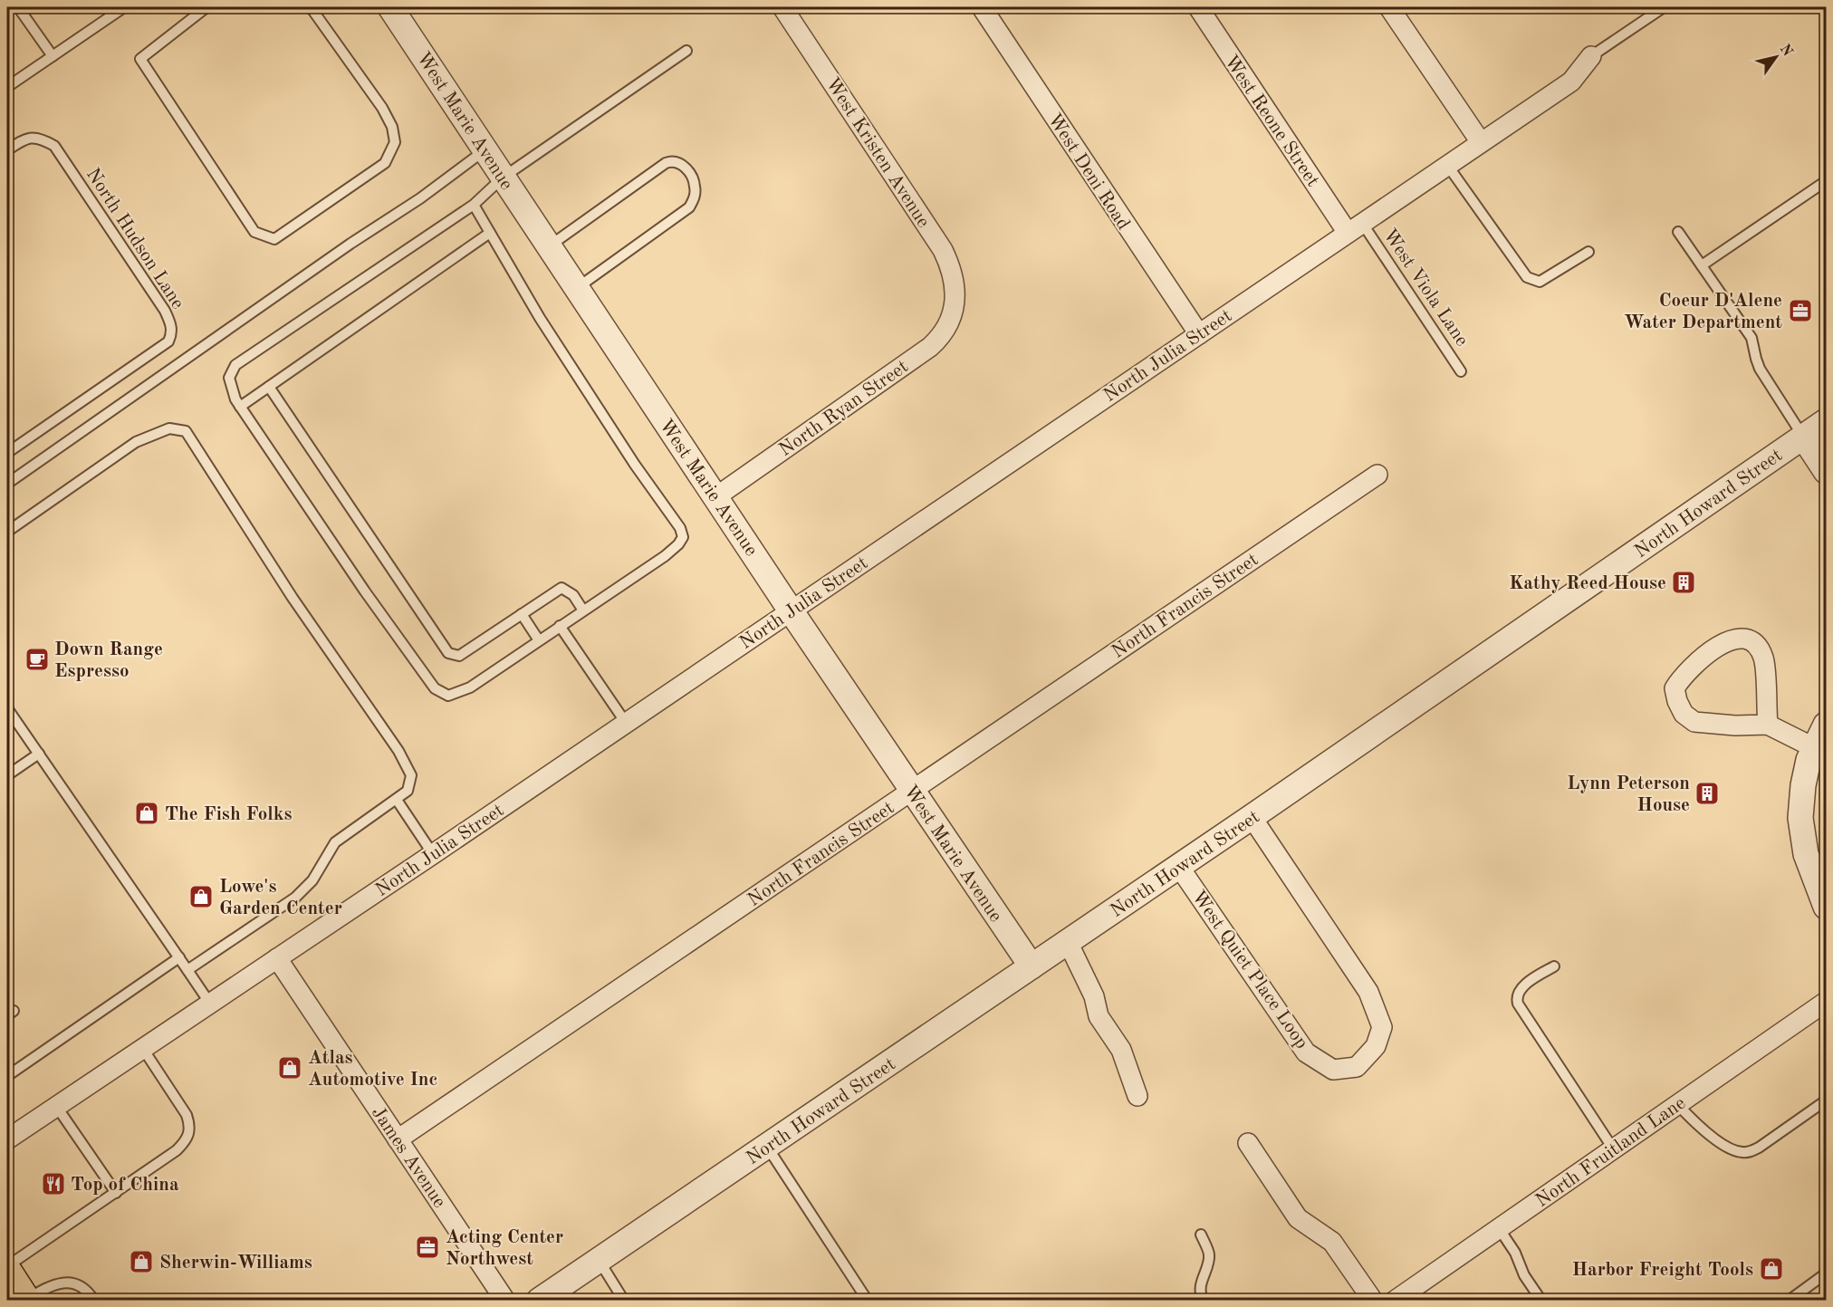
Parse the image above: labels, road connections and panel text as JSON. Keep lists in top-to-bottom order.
{
  "streets": {
    "street": [
      "West Marie Avenue",
      "West Reone Street",
      "West Kristen Avenue",
      "West Deni Road",
      "North Julia Street",
      "North Ryan Street",
      "North Howard Street",
      "North Francis Street",
      "West Quiet Place Loop",
      "North Fruitland Lane",
      "James Avenue"
    ],
    "lane": ["North Hudson Lane", "West Viola Lane"]
  },
  "crossings": [
    ["West Marie Avenue", "North Julia Street"],
    ["West Marie Avenue", "North Ryan Street"],
    ["West Marie Avenue", "North Howard Street"],
    ["West Marie Avenue", "North Francis Street"],
    ["West Reone Street", "West Viola Lane"],
    ["West Reone Street", "North Julia Street"],
    ["West Kristen Avenue", "North Ryan Street"],
    ["West Deni Road", "North Julia Street"],
    ["West Viola Lane", "North Julia Street"],
    ["North Julia Street", "James Avenue"],
    ["North Howard Street", "West Quiet Place Loop"],
    ["North Francis Street", "James Avenue"]
  ],
  "places": {
    "office": ["Coeur D'Alene Water Department", "Acting Center Northwest"],
    "building": ["Kathy Reed House", "Lynn Peterson House"],
    "cafe": ["Down Range Espresso"],
    "shop": [
      "The Fish Folks",
      "Lowe's Garden Center",
      "Atlas Automotive Inc",
      "Sherwin-Williams",
      "Harbor Freight Tools"
    ],
    "restaurant": ["Top of China"]
  },
  "north": "top right"
}
